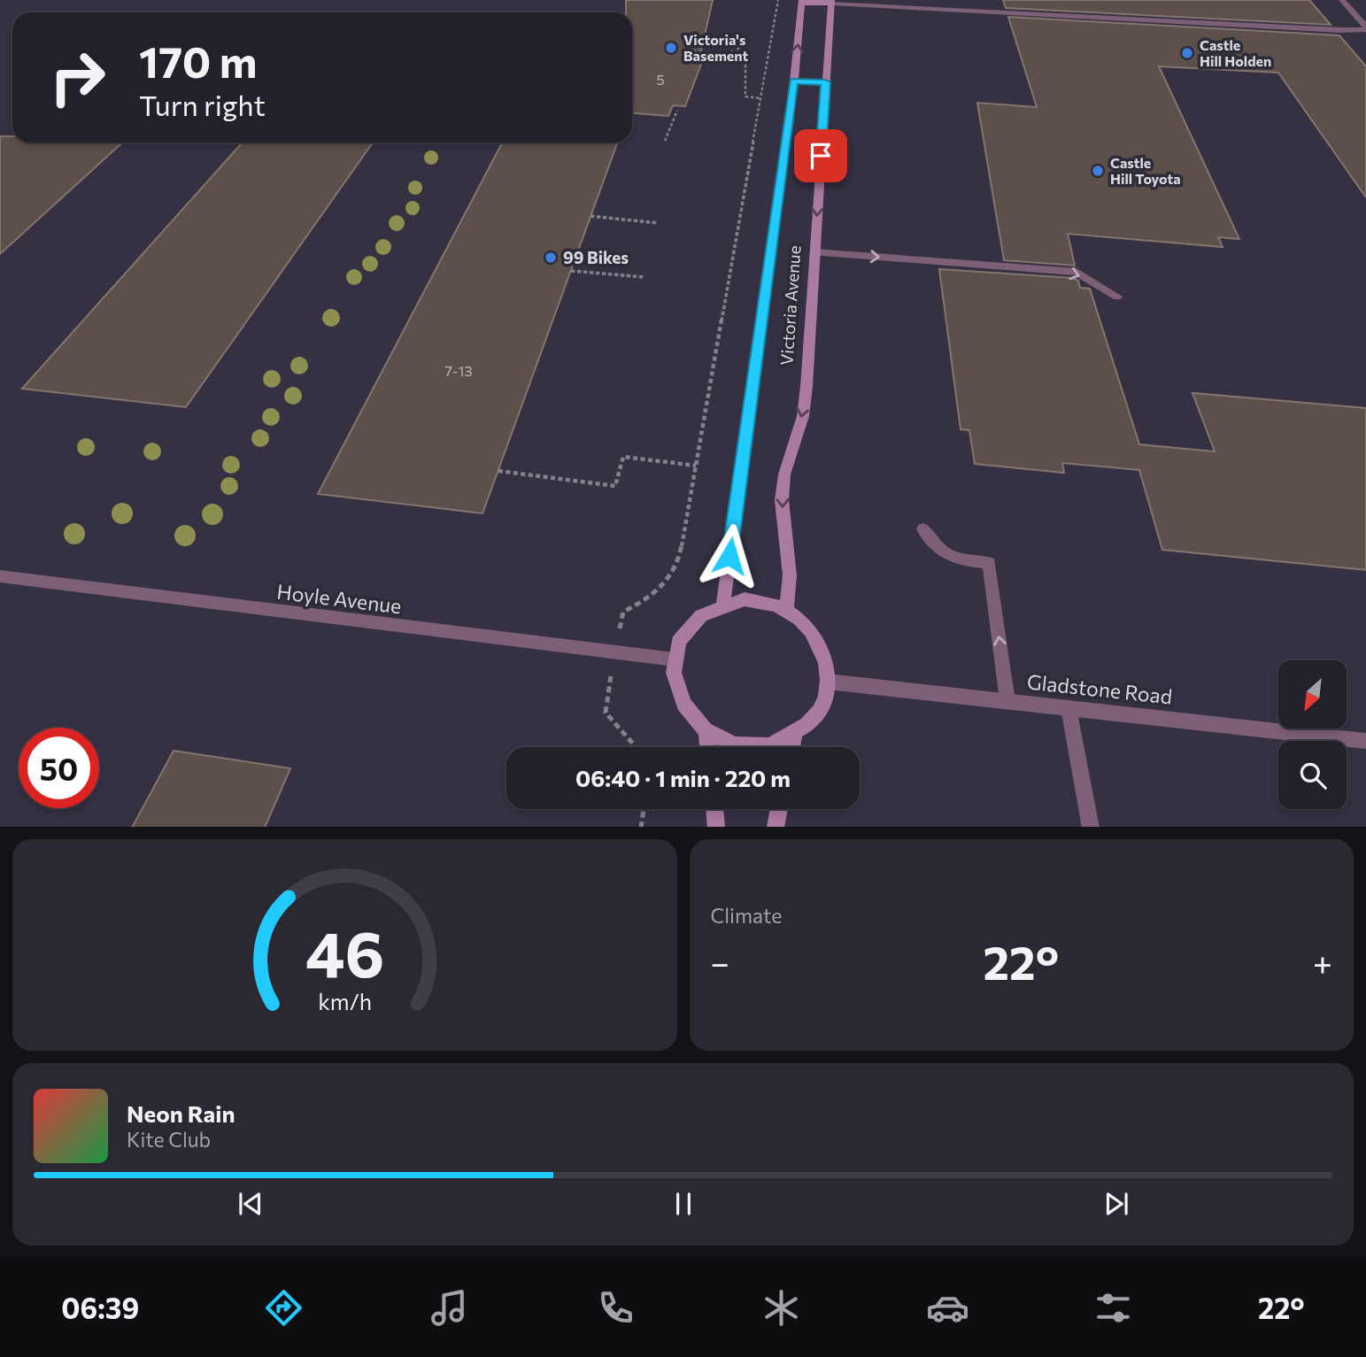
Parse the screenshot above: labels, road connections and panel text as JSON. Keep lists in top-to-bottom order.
{
  "streets": {
    "main road": ["Victoria Avenue"],
    "street": ["Hoyle Avenue", "Gladstone Road"]
  },
  "crossings": [
    ["Victoria Avenue", "Hoyle Avenue"],
    ["Victoria Avenue", "Gladstone Road"],
    ["Hoyle Avenue", "Gladstone Road"]
  ],
  "places": [
    "Victoria's Basement",
    "Castle Hill Holden",
    "Castle Hill Toyota",
    "99 Bikes"
  ],
  "house_numbers": ["5", "7-13"],
  "north": "bottom left",
  "page": {
    "turn": ["170 m", "Turn right"],
    "limit": "50",
    "trip": "06:40 · 1 min · 220 m",
    "tile": "Climate",
    "heat": ["−", "22°", "+"],
    "song": ["Neon Rain", "Kite Club"],
    "tabs": ["06:39", "22°"],
    "gauge": ["46", "km/h"]
  }
}
